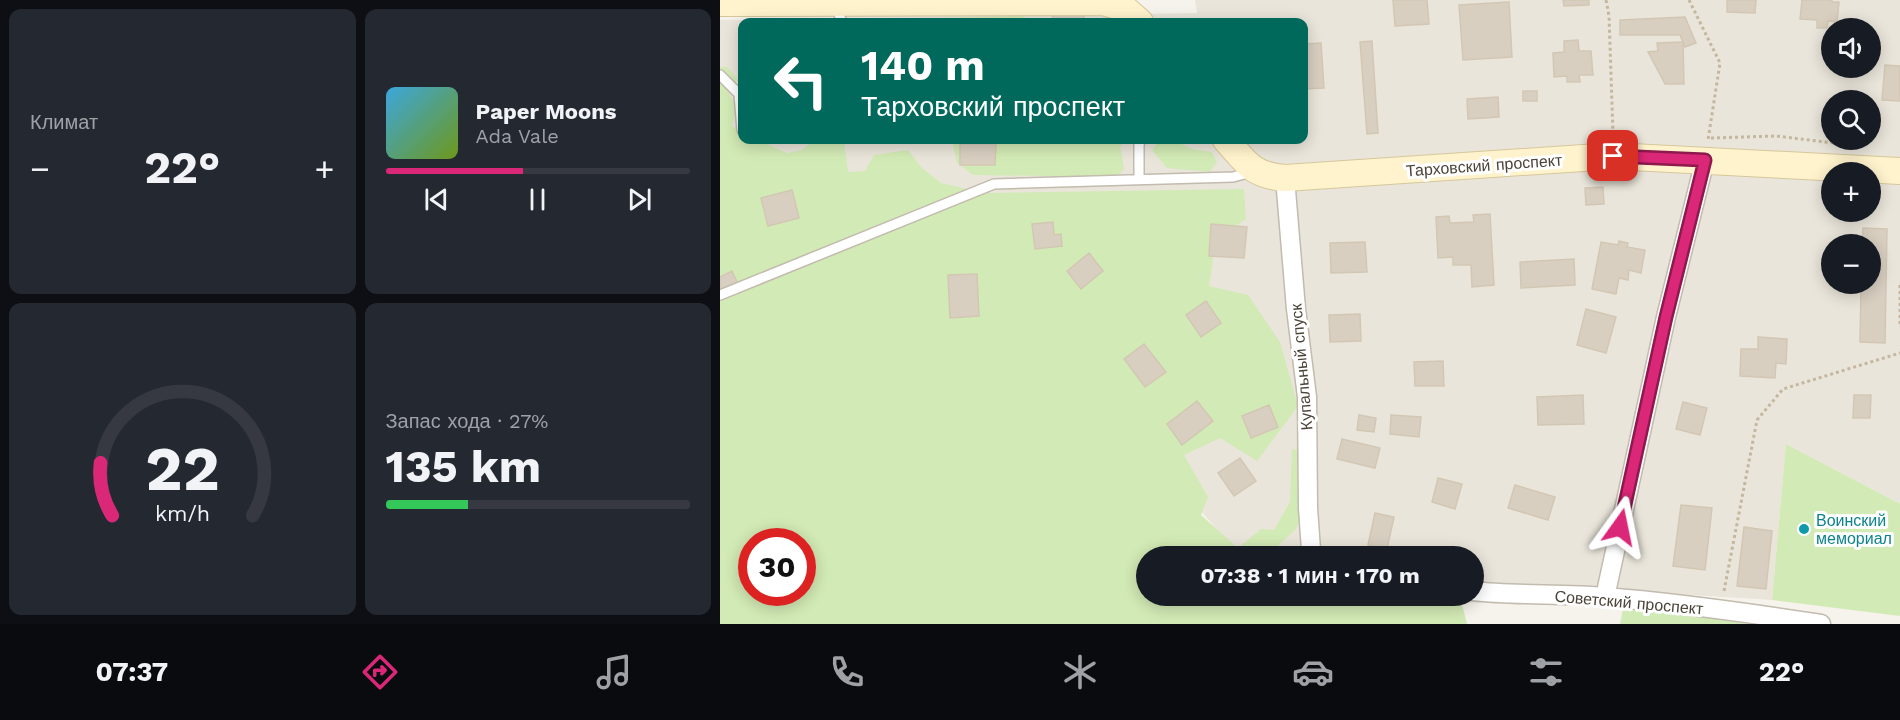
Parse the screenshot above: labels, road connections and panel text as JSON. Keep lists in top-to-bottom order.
{
  "streets": {
    "street": ["Тарховский проспект", "Купальный спуск", "Советский проспект"]
  },
  "crossings": [
    ["Тарховский проспект", "Купальный спуск"]
  ],
  "places": ["Воинский мемориал"],
  "page": {
    "tile": [
      "Климат",
      ["Запас хода · 27%", "135 km"]
    ],
    "map_buttons": ["+", "−"],
    "turn": ["140 m", "Тарховский проспект"],
    "song": ["Paper Moons", "Ada Vale"],
    "heat": ["−", "22°", "+"],
    "limit": "30",
    "trip": "07:38 · 1 мин · 170 m",
    "tabs": ["07:37", "22°"],
    "gauge": ["22", "km/h"]
  }
}
